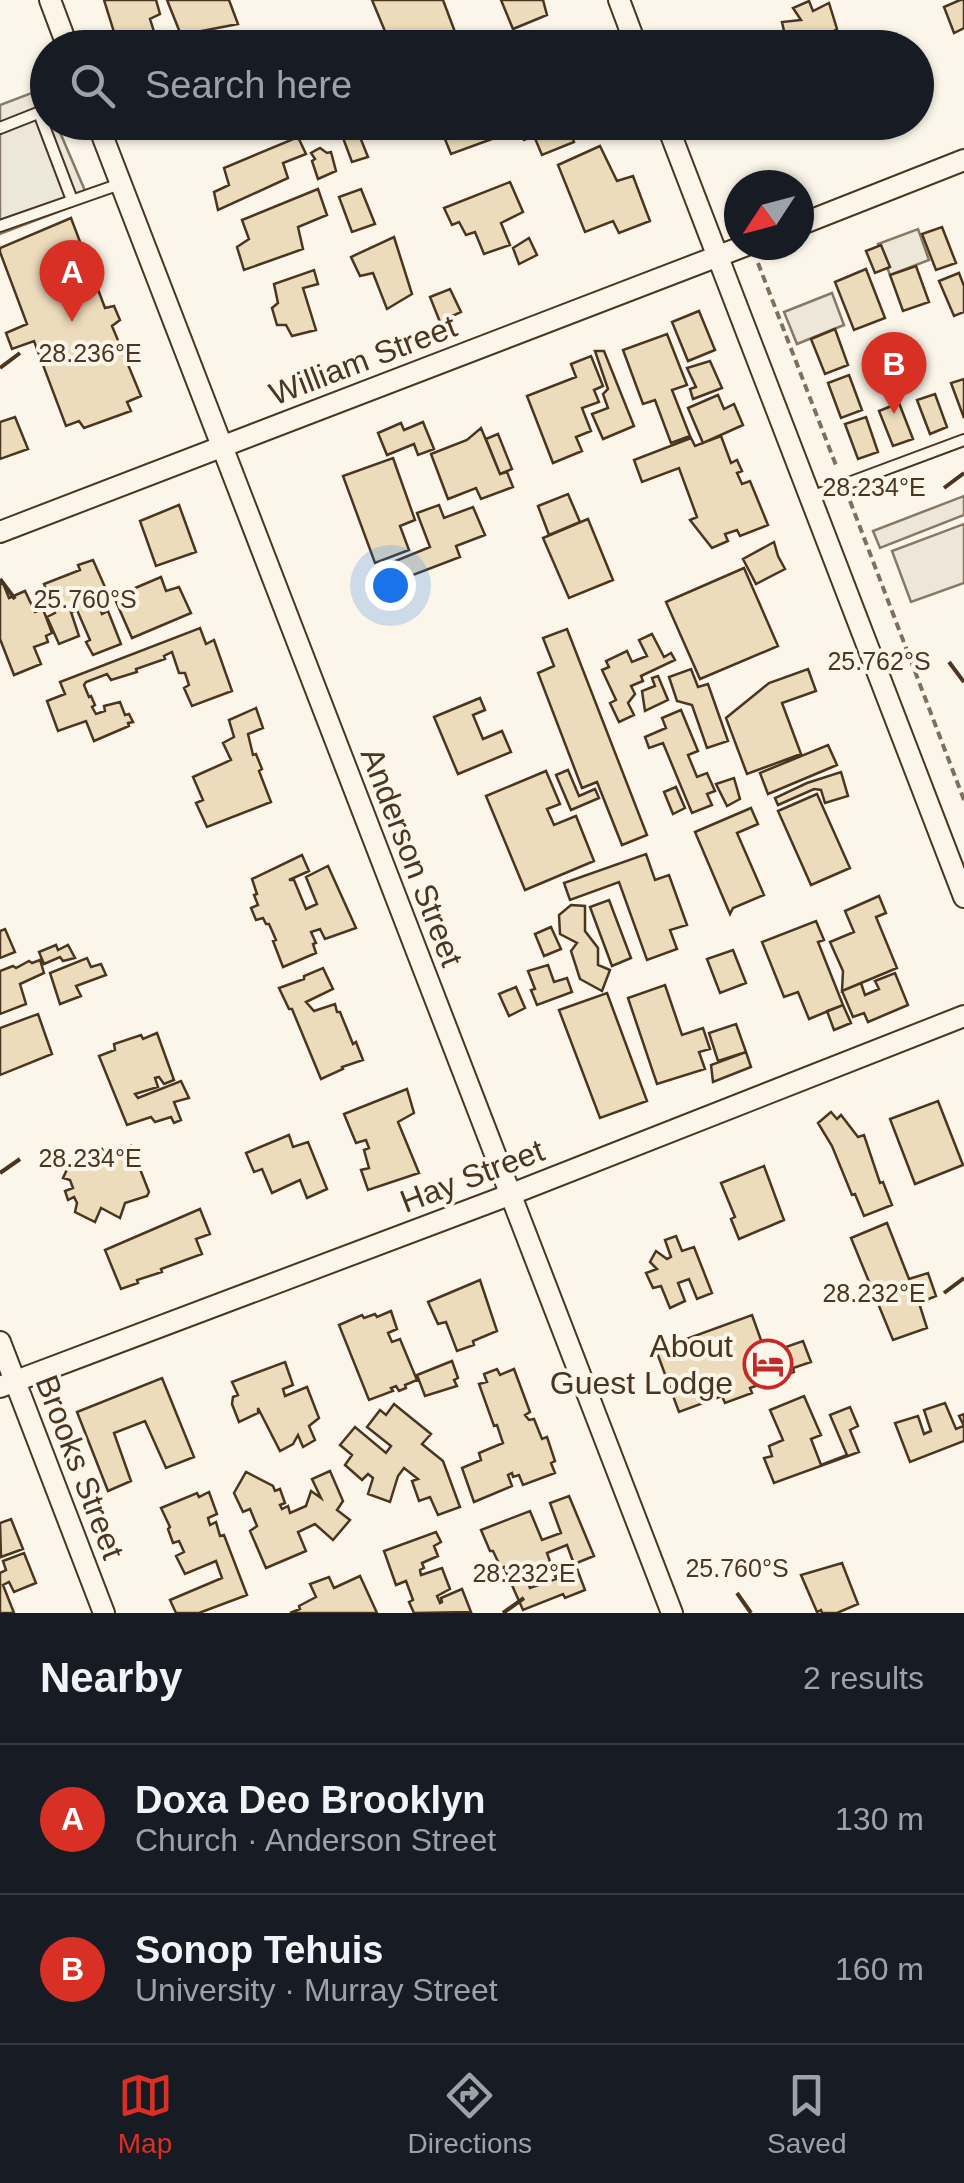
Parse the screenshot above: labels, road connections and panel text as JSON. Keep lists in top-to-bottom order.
{
  "streets": {
    "street": [
      "William Street",
      "Anderson Street",
      "Hay Street",
      "Brooks Street"
    ]
  },
  "crossings": [
    ["William Street", "Anderson Street"],
    ["Anderson Street", "Hay Street"],
    ["Hay Street", "Brooks Street"]
  ],
  "places": {
    "hotel": ["About Guest Lodge"]
  },
  "north": "bottom left",
  "page": {
    "search": "Search here",
    "pins": ["A", "B"],
    "heading": ["Nearby", "2 results"],
    "list": [
      {
        "mark": "A",
        "name": "Doxa Deo Brooklyn",
        "note": "Church · Anderson Street",
        "value": "130 m"
      },
      {
        "mark": "B",
        "name": "Sonop Tehuis",
        "note": "University · Murray Street",
        "value": "160 m"
      }
    ],
    "nav": ["Map", "Directions", "Saved"]
  },
  "coordinates": [
    "28.236°E",
    "28.234°E",
    "25.760°S",
    "25.762°S",
    "28.232°E"
  ]
}
